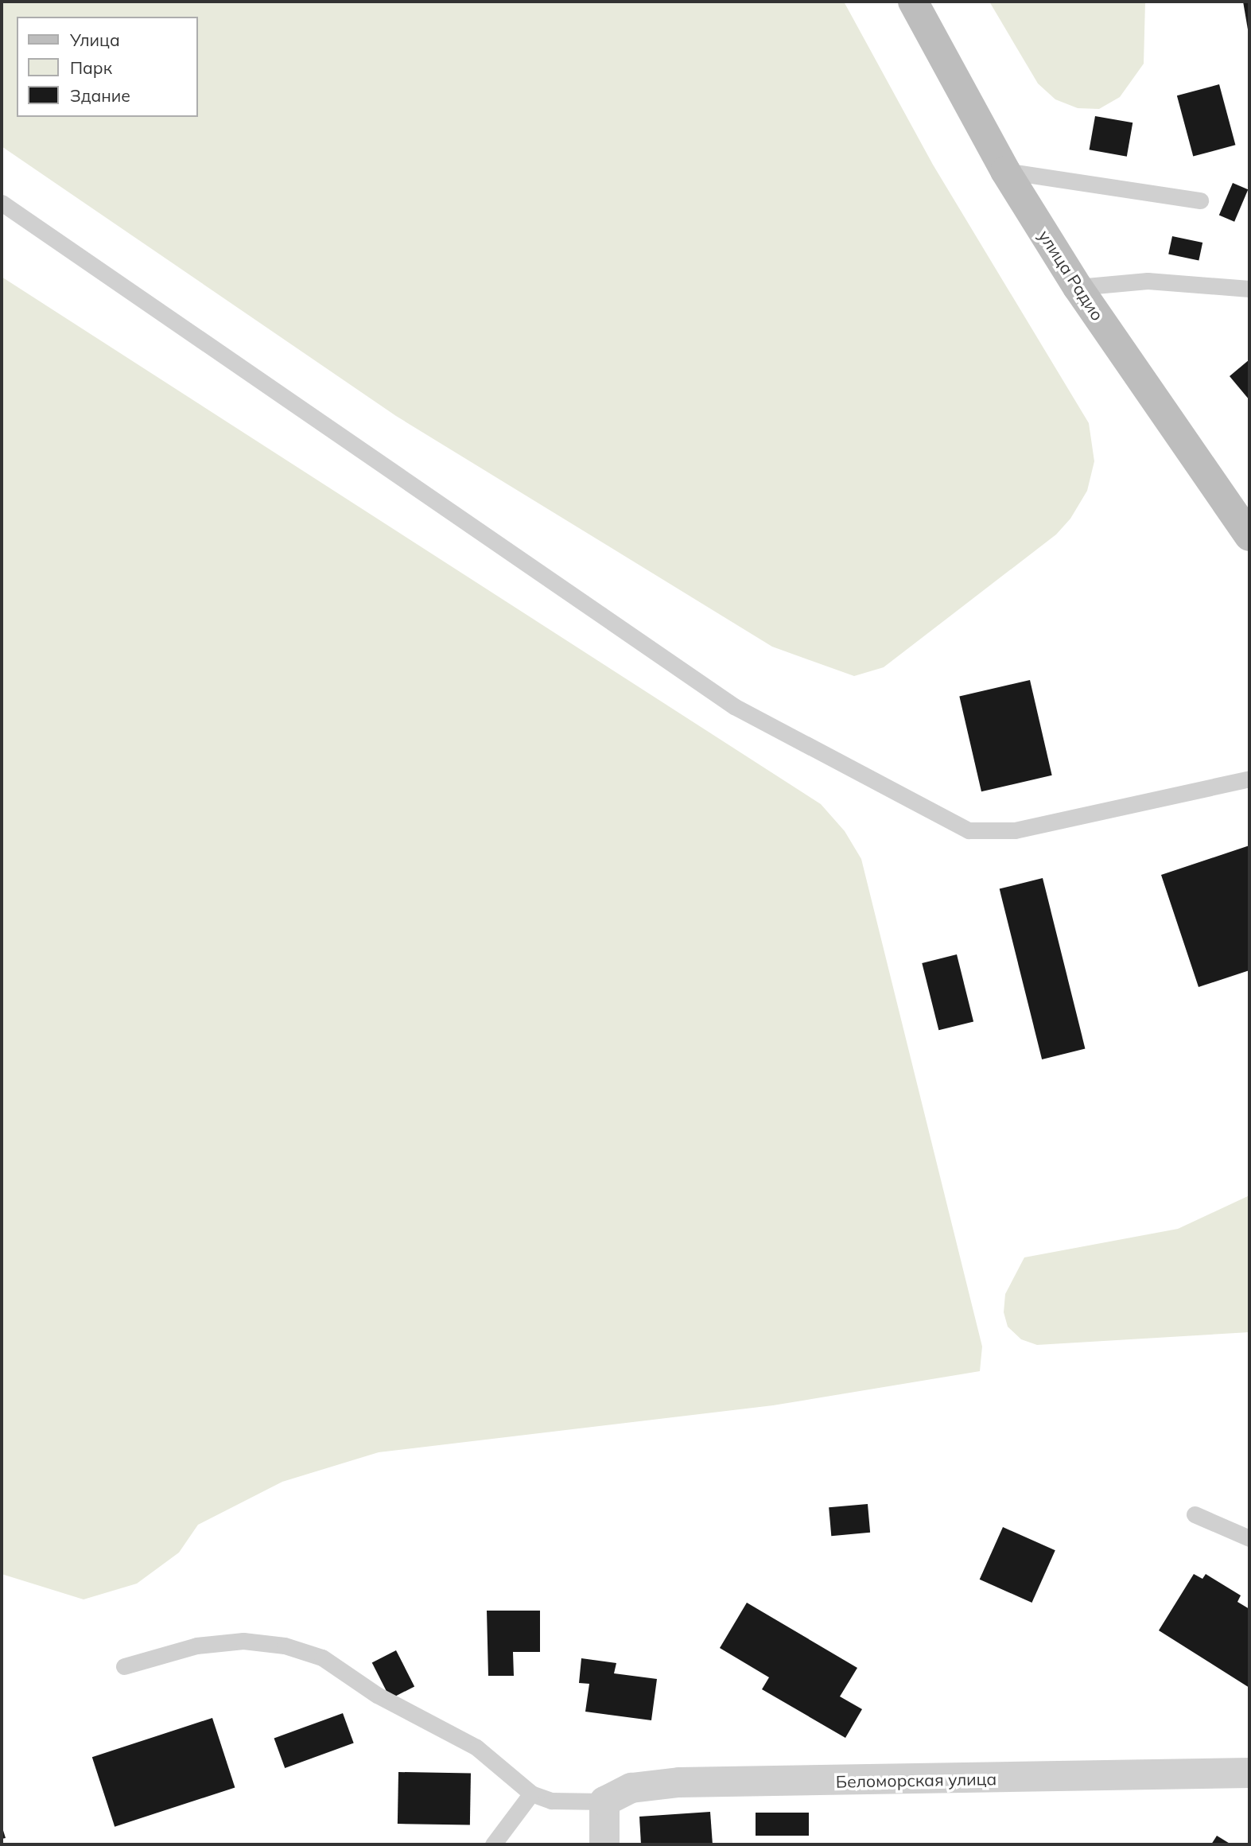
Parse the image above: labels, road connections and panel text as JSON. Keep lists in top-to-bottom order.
{
  "streets": {
    "main road": ["улица Радио"],
    "street": ["Беломорская улица"]
  },
  "legend": ["Улица", "Парк", "Здание"]
}
